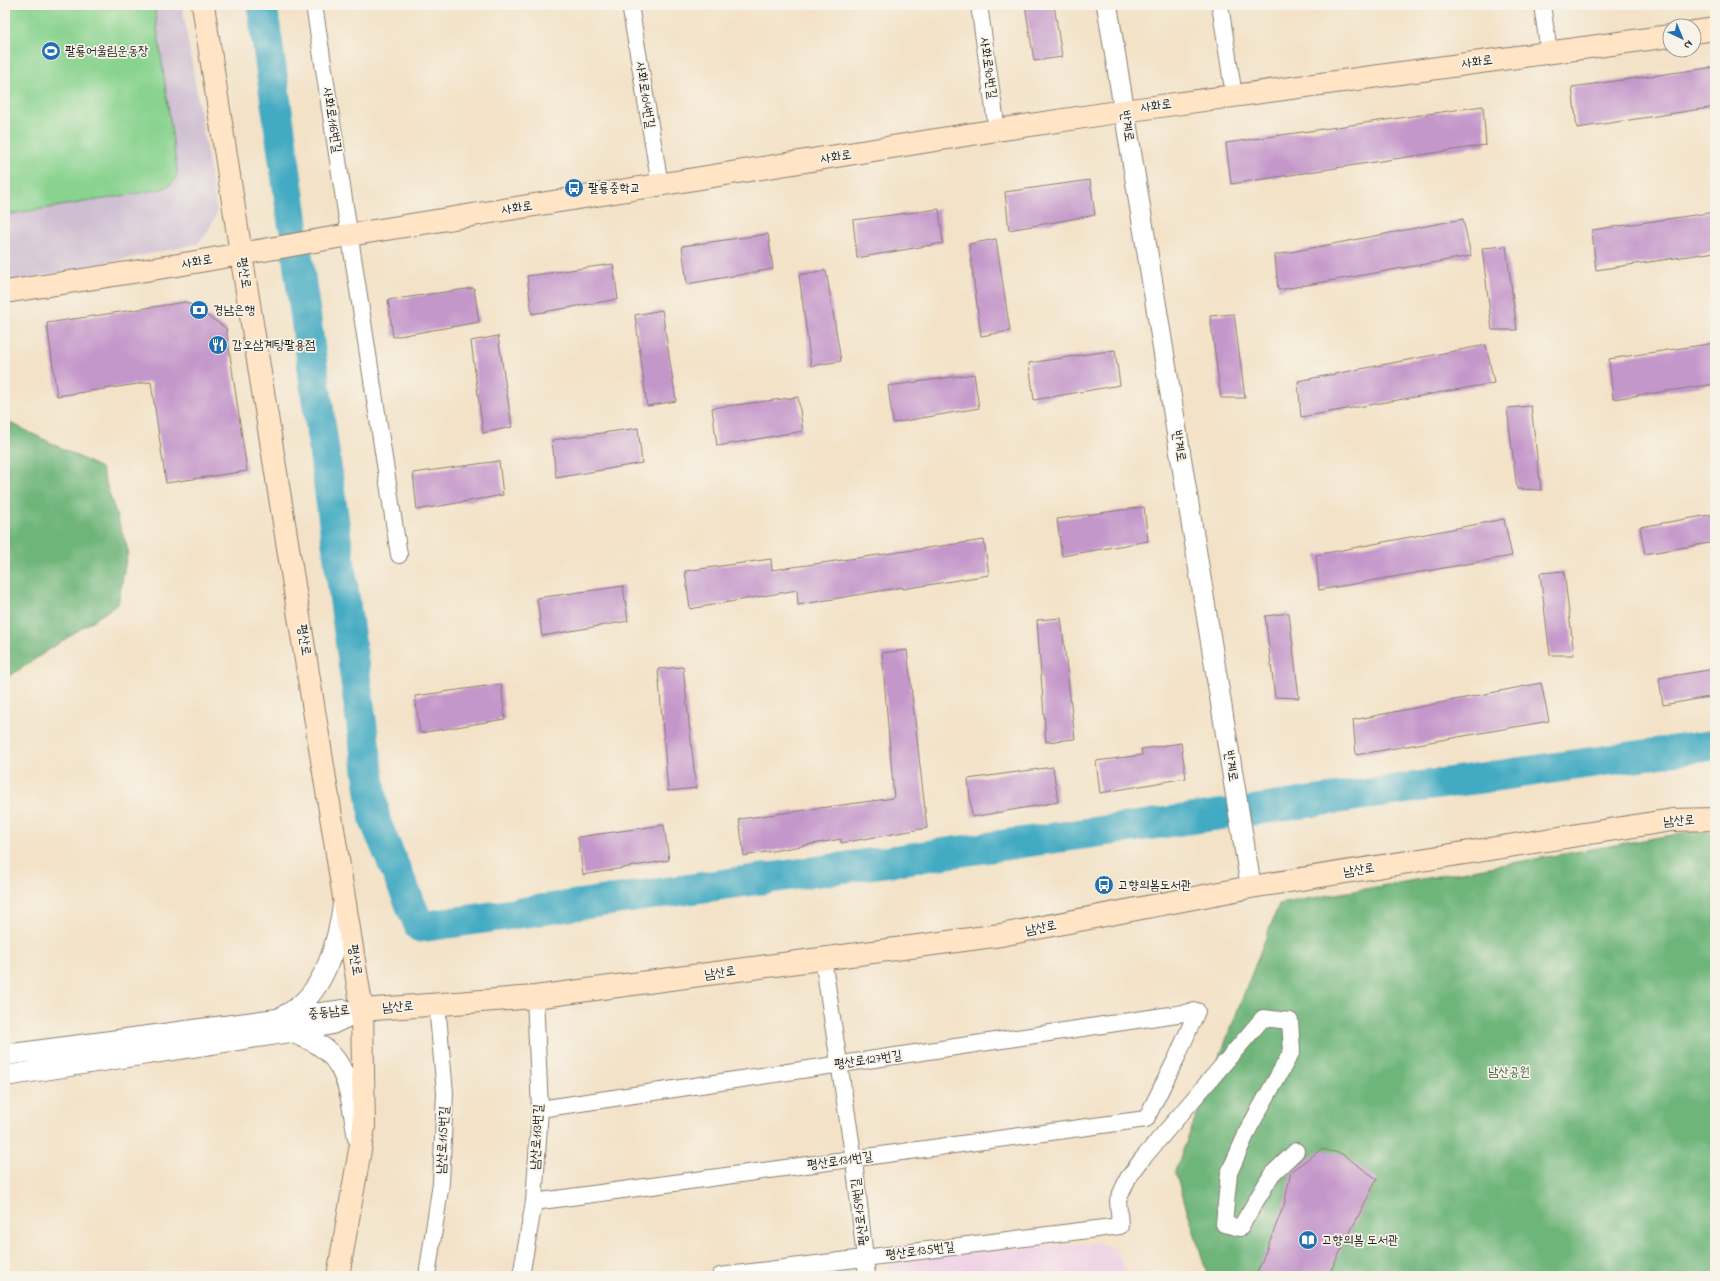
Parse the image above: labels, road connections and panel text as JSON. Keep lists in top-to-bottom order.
{
  "streets": {
    "main road": ["사화로", "평산로", "남산로"],
    "street": [
      "사화로90번길",
      "사화로104번길",
      "사화로116번길",
      "반계로",
      "중동남로",
      "평산로127번길",
      "남산로113번길",
      "남산로115번길",
      "평산로131번길",
      "평산로159번길",
      "평산로135번길"
    ]
  },
  "crossings": [
    ["사화로", "사화로90번길"],
    ["사화로", "사화로104번길"],
    ["사화로", "사화로116번길"],
    ["사화로", "반계로"],
    ["사화로", "평산로"],
    ["반계로", "남산로"],
    ["평산로", "남산로"],
    ["평산로", "중동남로"],
    ["남산로", "중동남로"],
    ["남산로", "남산로113번길"],
    ["남산로", "남산로115번길"],
    ["남산로", "평산로159번길"],
    ["평산로127번길", "남산로113번길"],
    ["평산로127번길", "평산로131번길"],
    ["평산로127번길", "평산로159번길"],
    ["남산로113번길", "평산로131번길"],
    ["평산로131번길", "평산로159번길"],
    ["평산로159번길", "평산로135번길"]
  ],
  "parks": ["남산공원"],
  "places": {
    "sports": ["팔룡어울림운동장"],
    "bus stop": ["팔룡중학교", "고향의봄도서관"],
    "bank": ["경남은행"],
    "restaurant": ["갑오삼계탕팔용점"],
    "library": ["고향의봄 도서관"]
  },
  "north": "bottom right"
}
